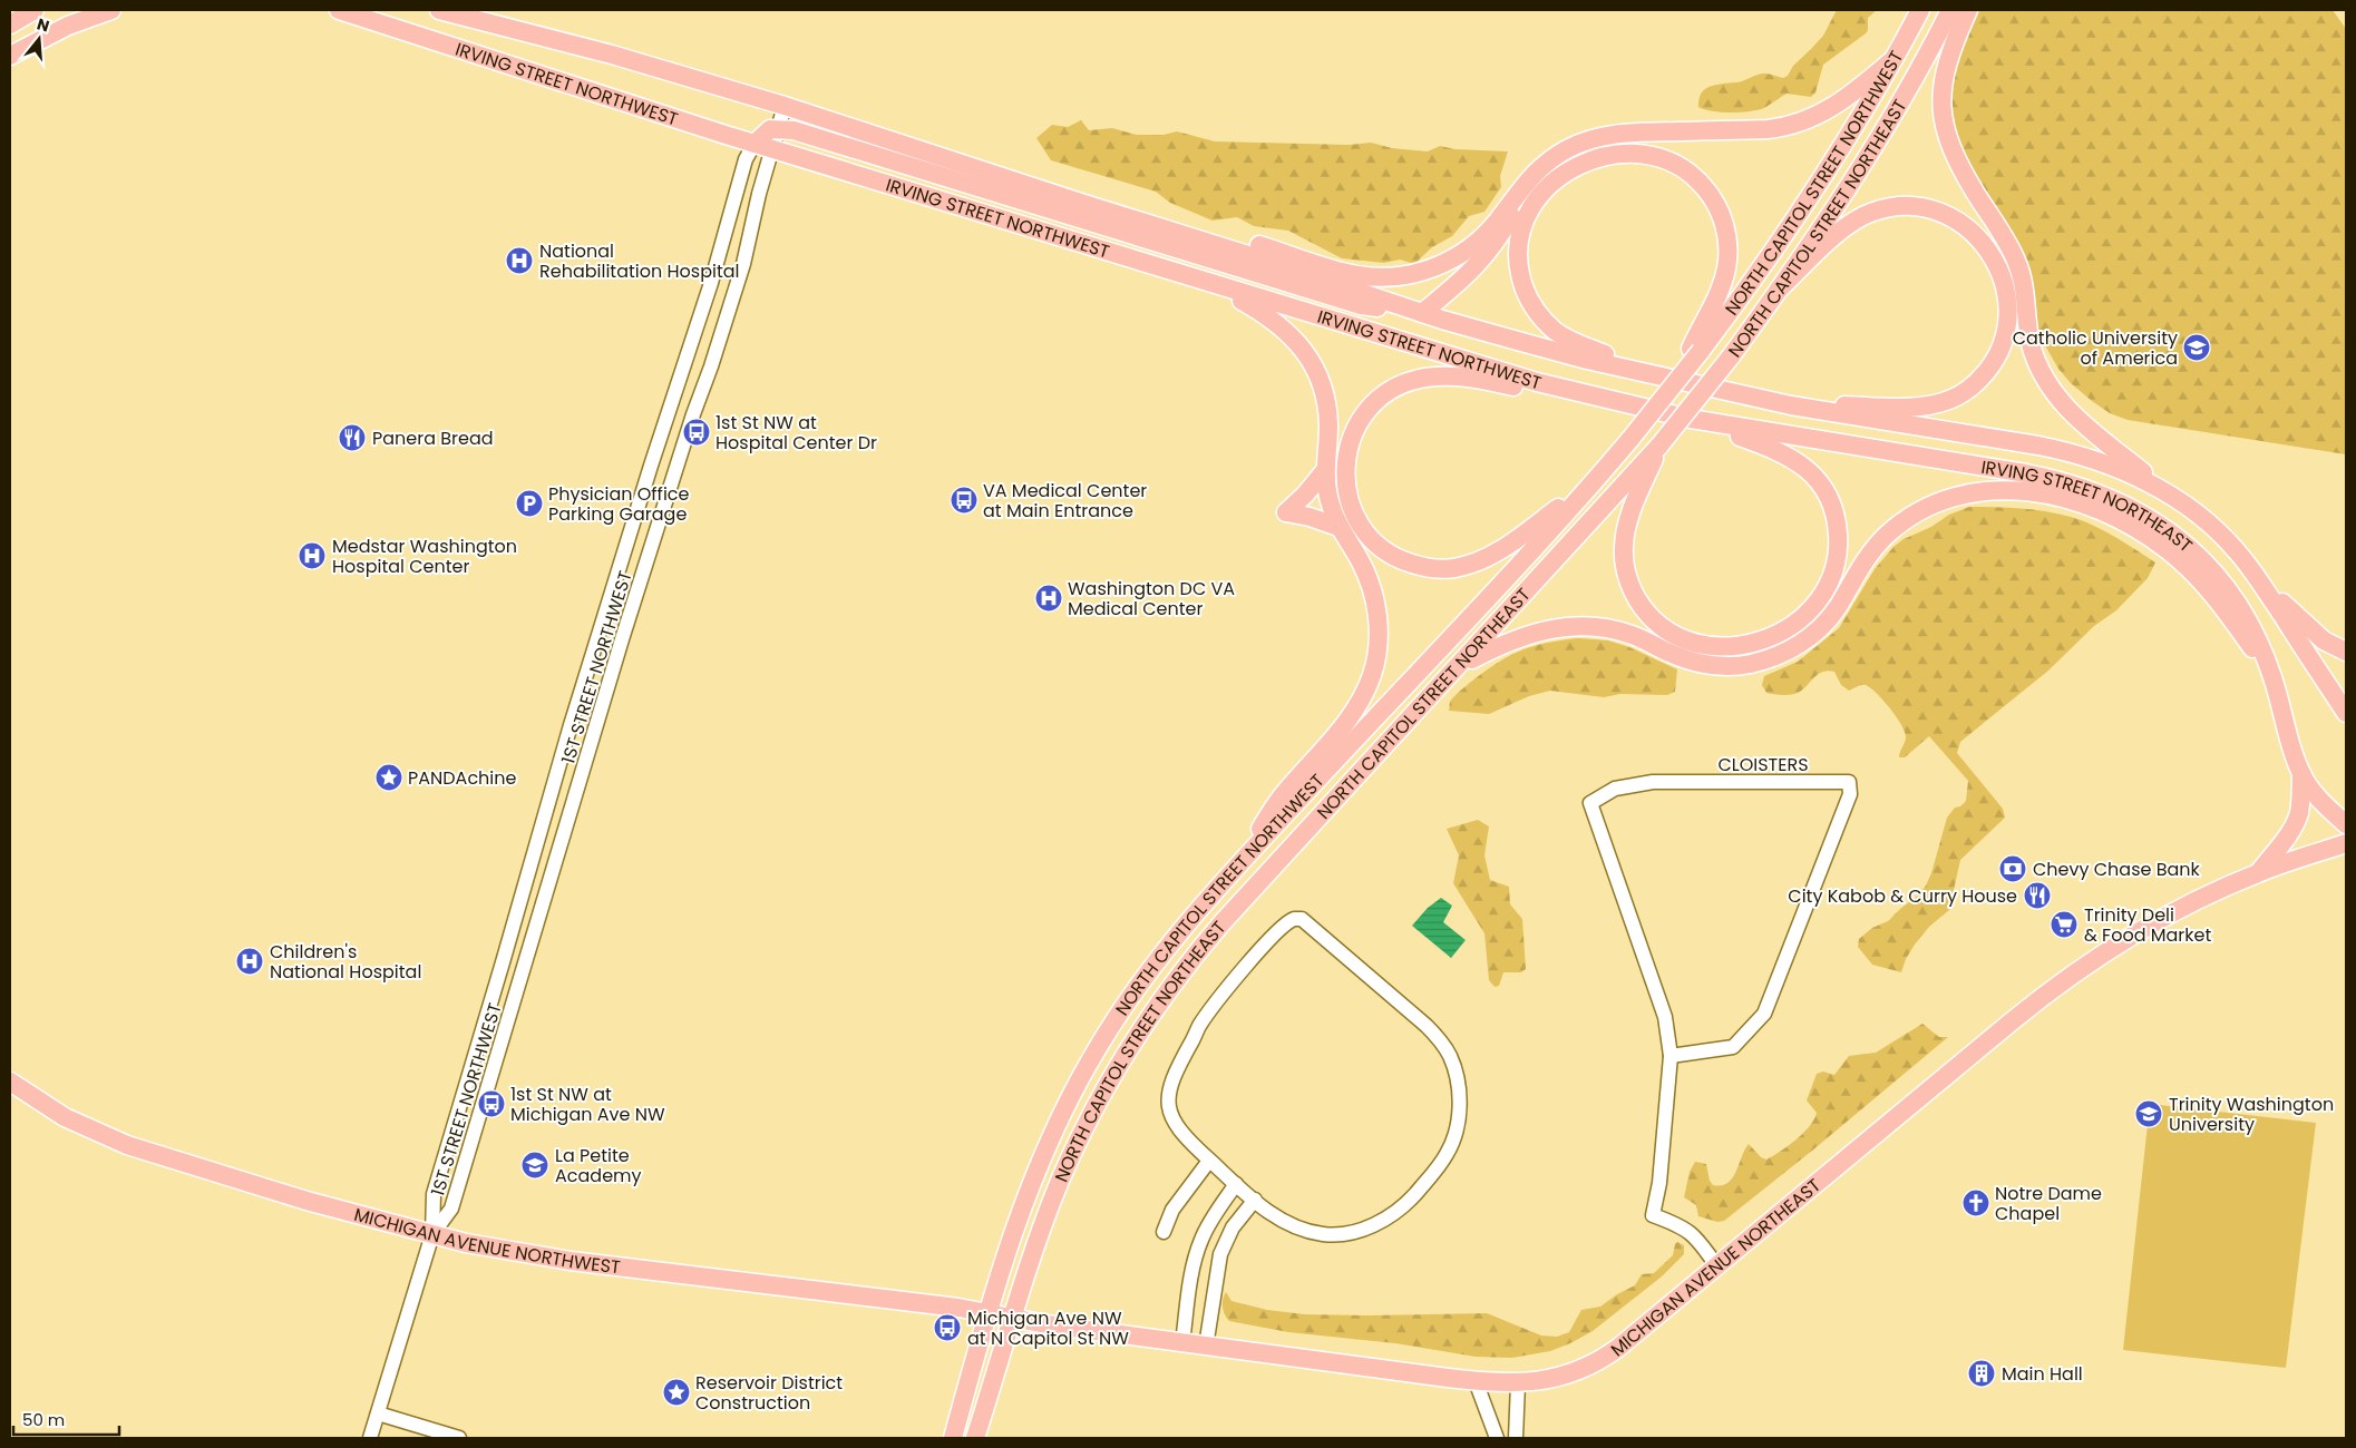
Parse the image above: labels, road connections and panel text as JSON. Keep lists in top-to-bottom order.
{
  "streets": {
    "main road": [
      "IRVING STREET NORTHWEST",
      "NORTH CAPITOL STREET NORTHWEST",
      "NORTH CAPITOL STREET NORTHEAST",
      "IRVING STREET NORTHEAST",
      "MICHIGAN AVENUE NORTHWEST",
      "MICHIGAN AVENUE NORTHEAST"
    ],
    "street": ["1ST STREET NORTHWEST", "CLOISTERS"]
  },
  "crossings": [
    ["IRVING STREET NORTHWEST", "IRVING STREET NORTHEAST"],
    ["IRVING STREET NORTHWEST", "1ST STREET NORTHWEST"],
    ["NORTH CAPITOL STREET NORTHWEST", "MICHIGAN AVENUE NORTHWEST"],
    ["NORTH CAPITOL STREET NORTHWEST", "MICHIGAN AVENUE NORTHEAST"],
    ["NORTH CAPITOL STREET NORTHEAST", "MICHIGAN AVENUE NORTHEAST"],
    ["1ST STREET NORTHWEST", "MICHIGAN AVENUE NORTHWEST"],
    ["CLOISTERS", "MICHIGAN AVENUE NORTHEAST"],
    ["MICHIGAN AVENUE NORTHWEST", "MICHIGAN AVENUE NORTHEAST"]
  ],
  "places": {
    "hospital": [
      "National Rehabilitation Hospital",
      "Medstar Washington Hospital Center",
      "Washington DC VA Medical Center",
      "Children's National Hospital"
    ],
    "school or university": ["Catholic University of America", "Trinity Washington University", "La Petite Academy"],
    "bus stop": [
      "1st St NW at Hospital Center Dr",
      "VA Medical Center at Main Entrance",
      "1st St NW at Michigan Ave NW",
      "Michigan Ave NW at N Capitol St NW"
    ],
    "restaurant": ["Panera Bread", "City Kabob & Curry House"],
    "parking": ["Physician Office Parking Garage"],
    "place": ["PANDAchine", "Reservoir District Construction"],
    "bank": ["Chevy Chase Bank"],
    "supermarket": ["Trinity Deli & Food Market"],
    "church": ["Notre Dame Chapel"],
    "building": ["Main Hall"]
  },
  "scale_bar": "50 m",
  "north": "top"
}
